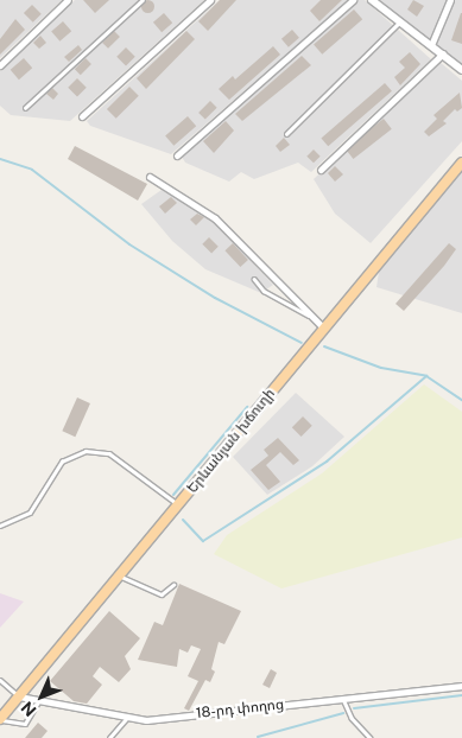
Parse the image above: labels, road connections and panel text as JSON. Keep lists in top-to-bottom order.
{
  "streets": {
    "main road": ["Երևանյան խճուղի"],
    "street": ["18-րդ փողոց"]
  },
  "crossings": [
    ["Երևանյան խճուղի", "18-րդ փողոց"]
  ],
  "north": "bottom left"
}
